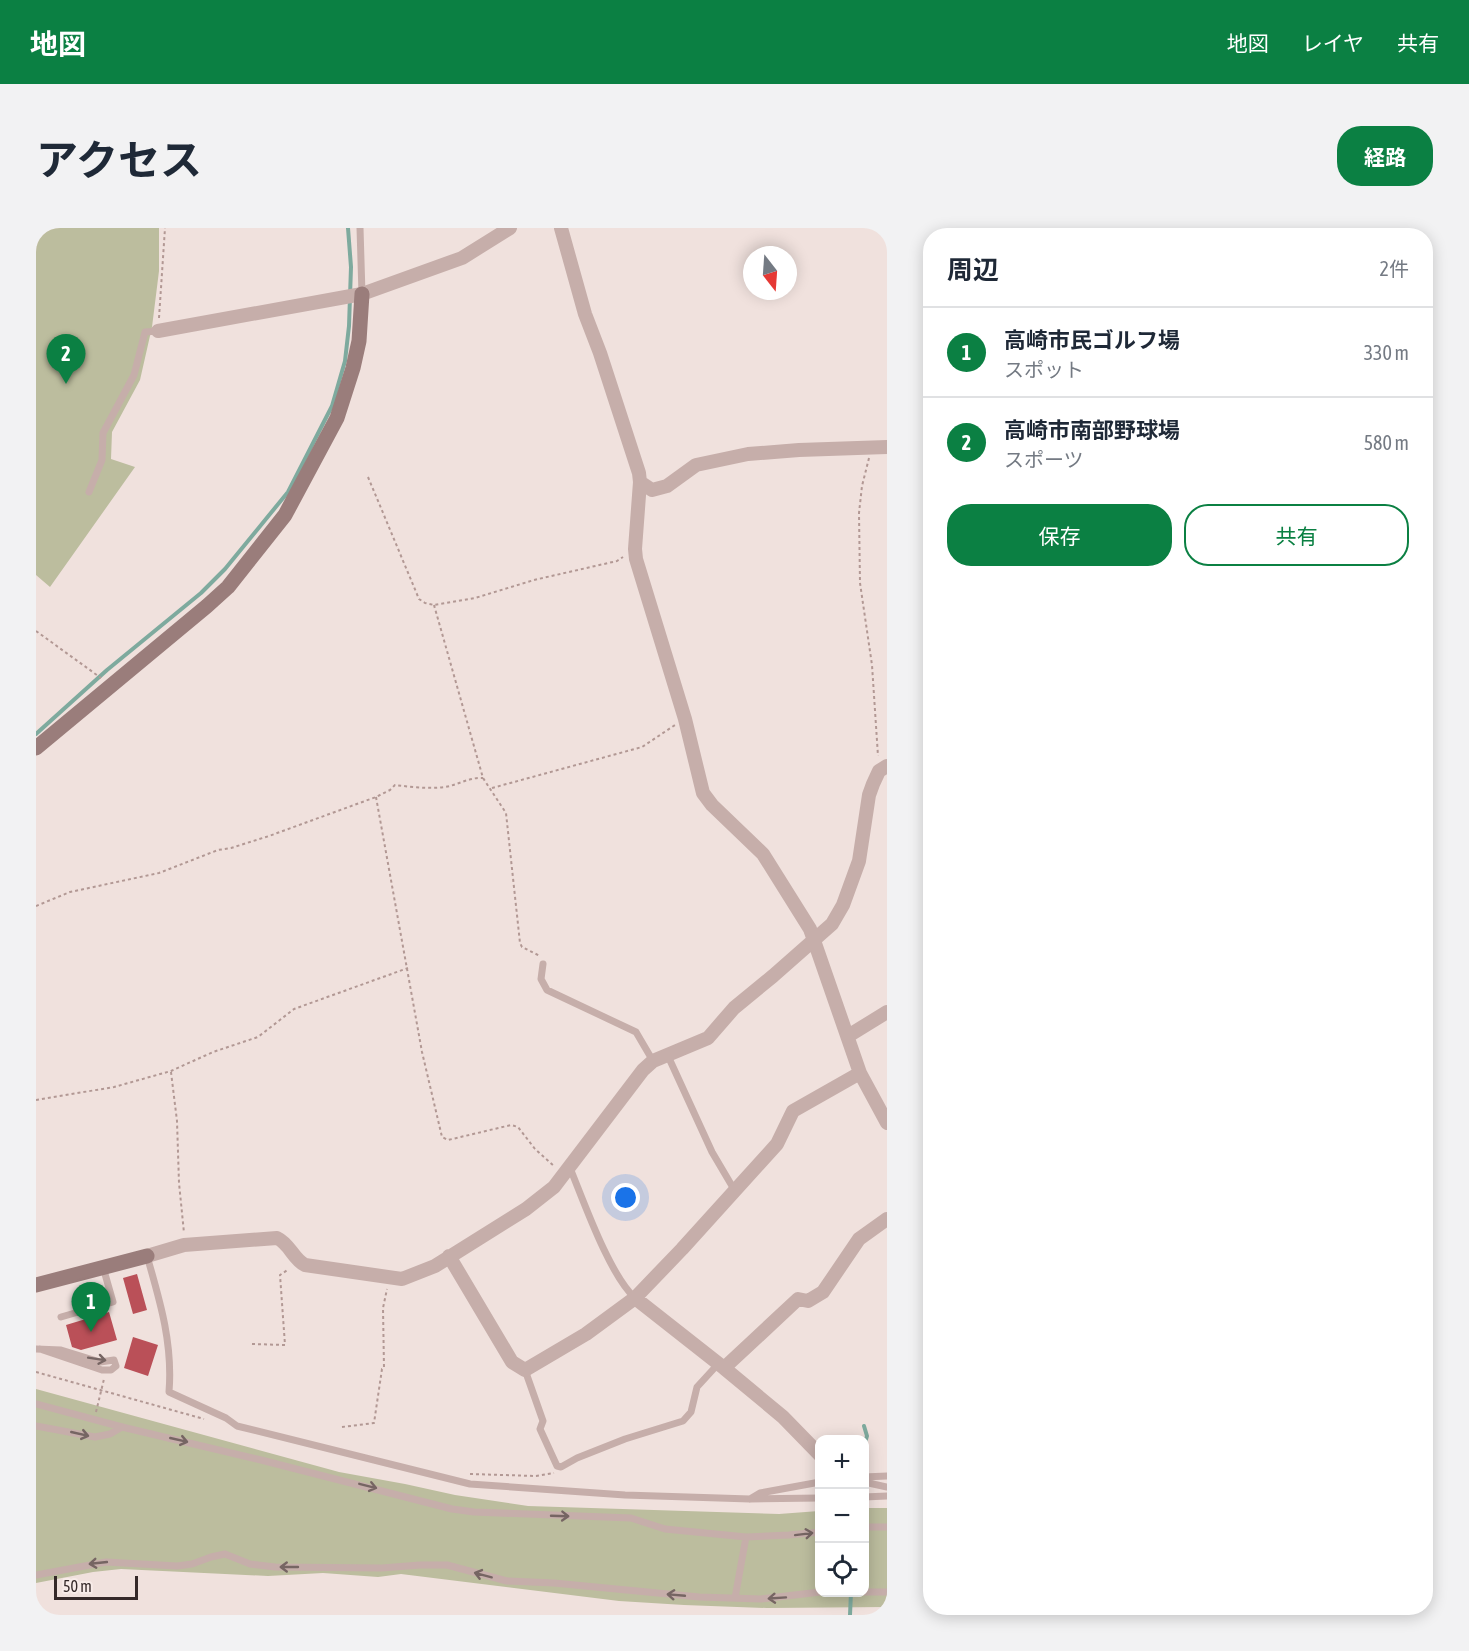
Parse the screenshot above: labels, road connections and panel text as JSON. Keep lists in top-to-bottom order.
{
  "scale_bar": "50 m",
  "north": "bottom",
  "page": {
    "header": "地図",
    "nav": ["地図", "レイヤ", "共有"],
    "title": "アクセス",
    "buttons": [
      "経路",
      ["保存", "共有"]
    ],
    "heading": ["周辺", "2件"],
    "list": [
      {
        "mark": "1",
        "name": "高崎市民ゴルフ場",
        "note": "スポット",
        "value": "330 m"
      },
      {
        "mark": "2",
        "name": "高崎市南部野球場",
        "note": "スポーツ",
        "value": "580 m"
      }
    ],
    "pins": ["2", "1"],
    "map_buttons": ["+", "−"],
    "scale": "50 m"
  }
}
